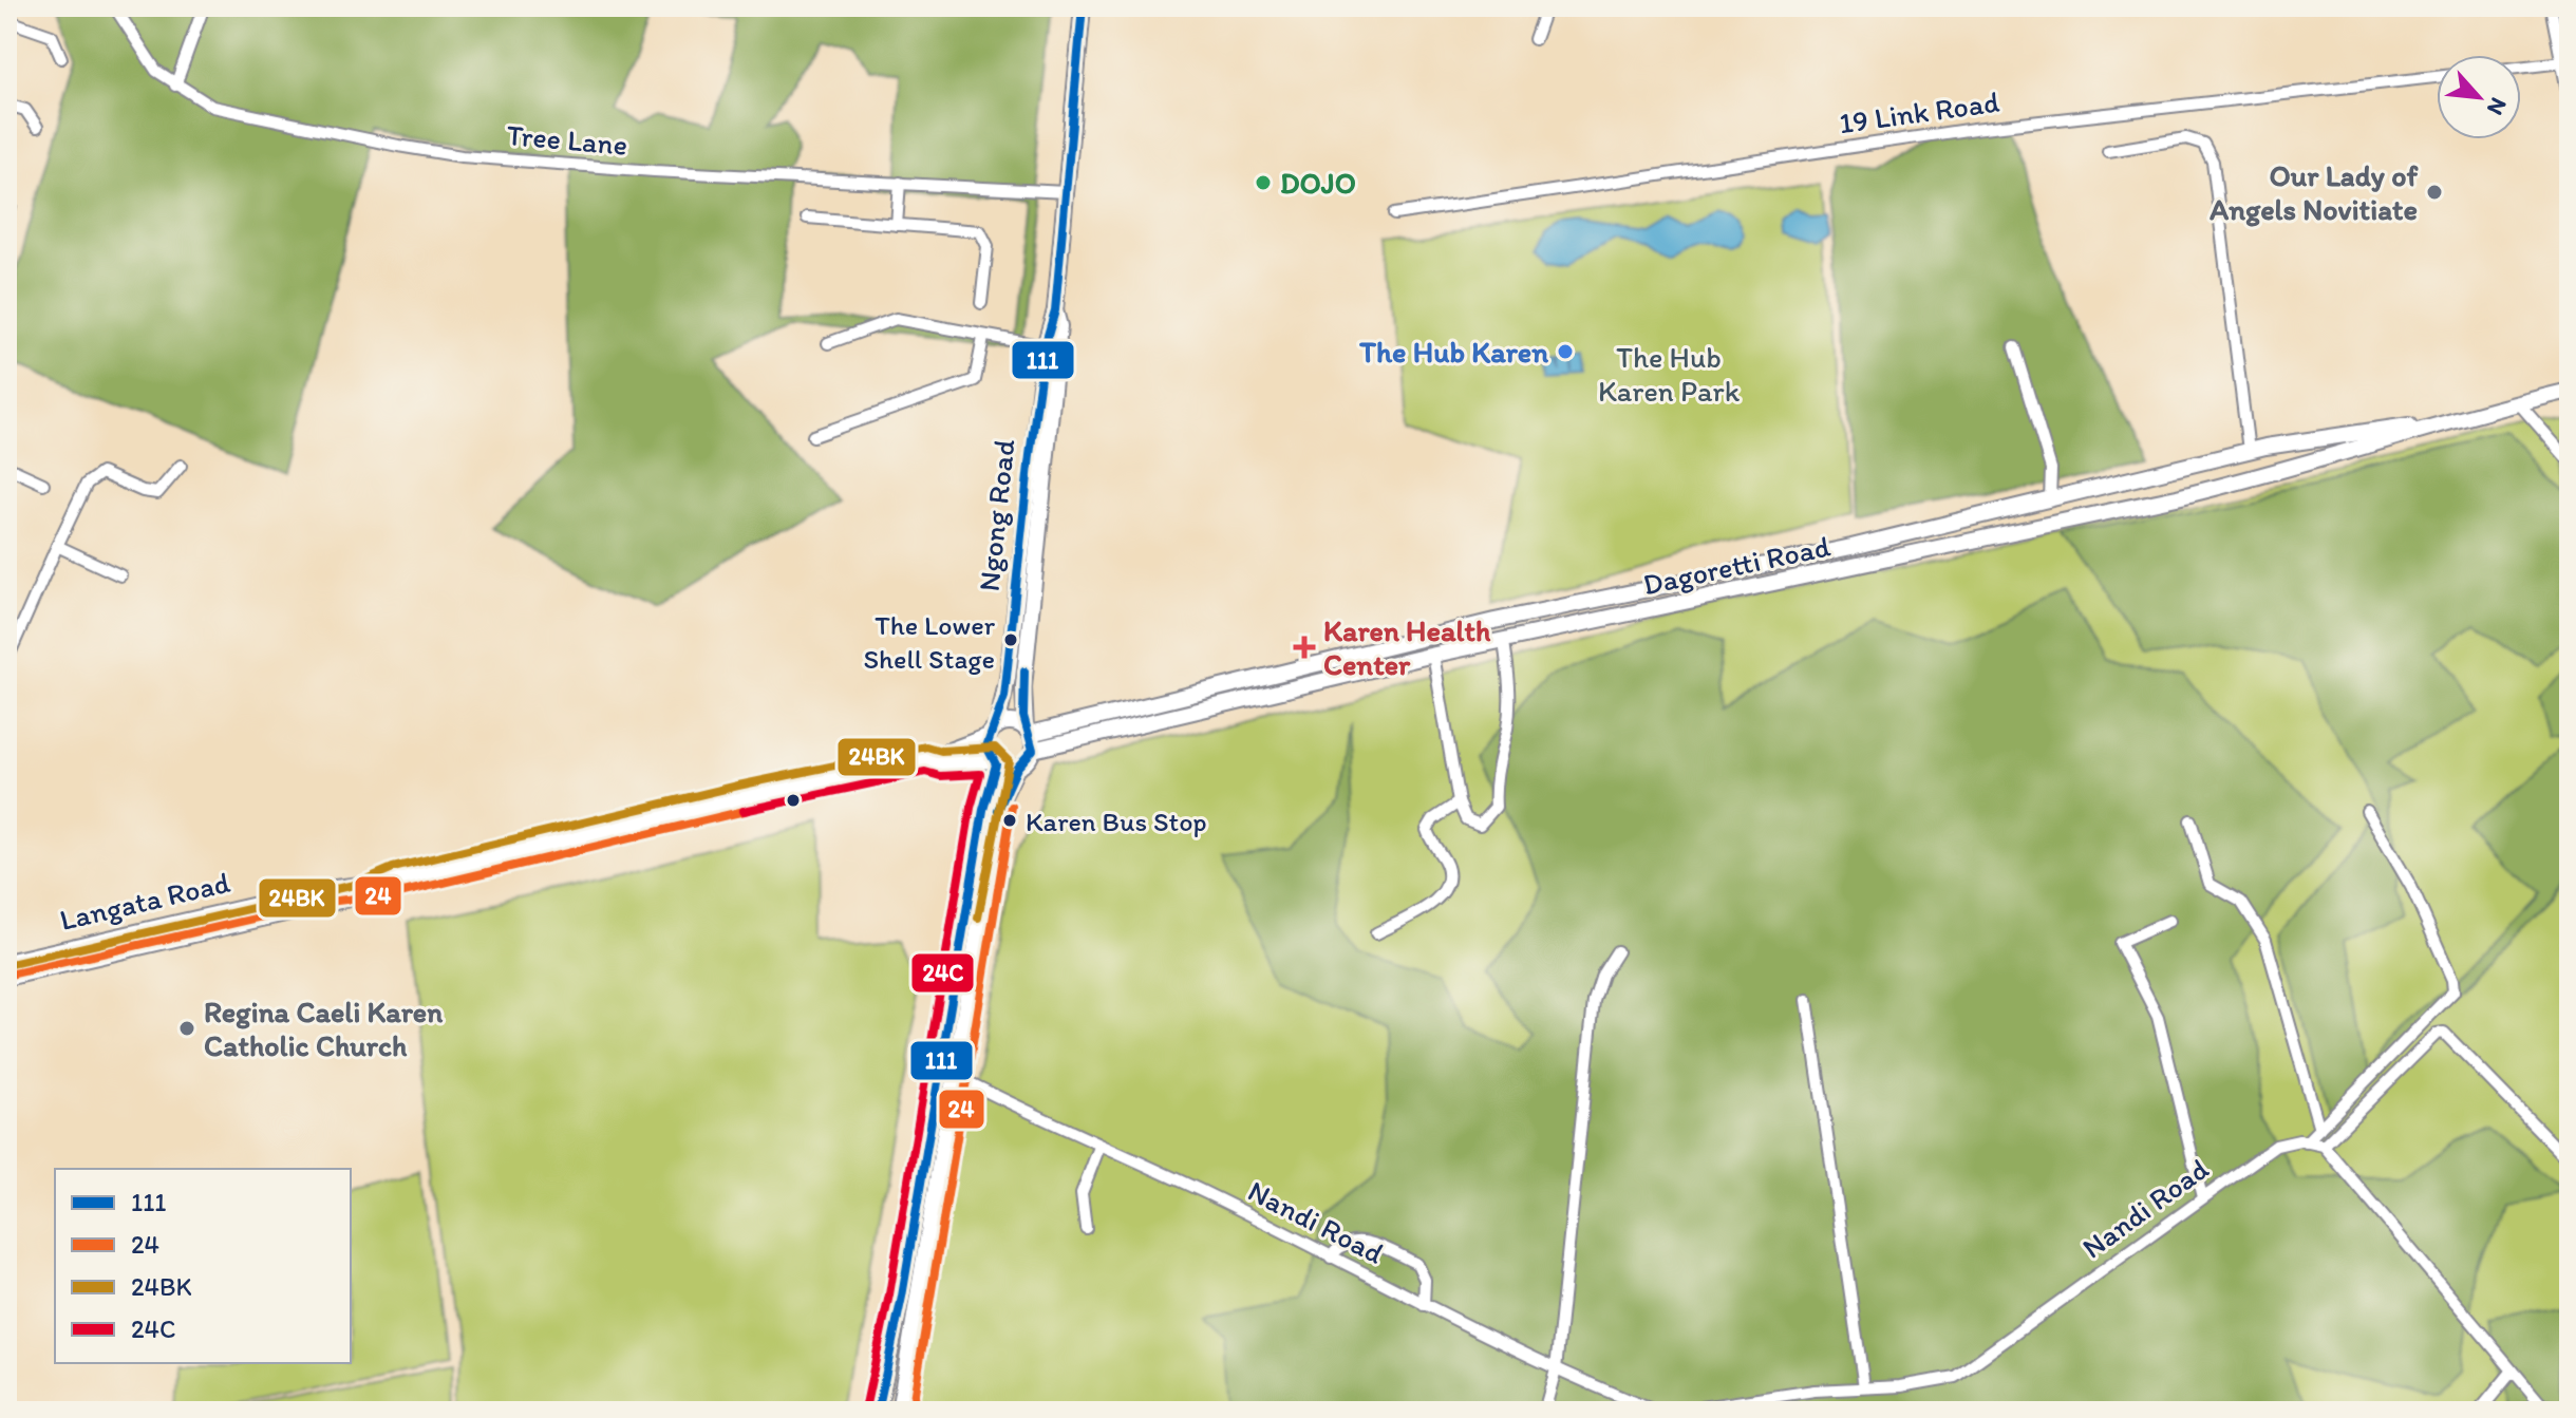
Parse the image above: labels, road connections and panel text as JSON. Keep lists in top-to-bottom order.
{
  "streets": {
    "main road": ["Ngong Road", "Dagoretti Road", "Langata Road"],
    "street": ["19 Link Road", "Tree Lane", "Nandi Road"]
  },
  "crossings": [
    ["Tree Lane", "Ngong Road"],
    ["Ngong Road", "Dagoretti Road"]
  ],
  "parks": ["The Hub Karen Park"],
  "places": {
    "other": [
      "DOJO",
      "Our Lady of Angels Novitiate",
      "The Hub Karen",
      "The Lower Shell Stage",
      "Karen Bus Stop",
      "Regina Caeli Karen Catholic Church"
    ],
    "health": ["Karen Health Center"]
  },
  "lines": [
    "transit line 111",
    "transit line 24BK",
    "transit line 24C",
    "transit line 24"
  ],
  "legend": [
    "111",
    "24",
    "24BK",
    "24C"
  ],
  "north": "bottom right"
}
